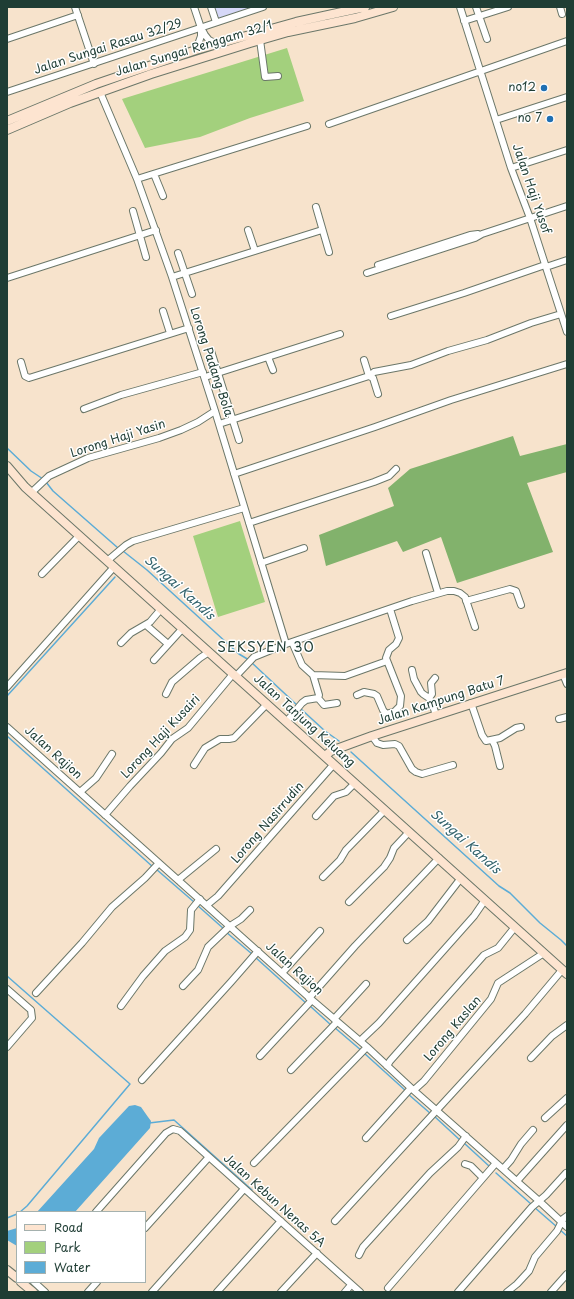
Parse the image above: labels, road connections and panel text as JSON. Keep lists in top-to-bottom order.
{
  "streets": {
    "main road": ["Jalan Sungai Renggam 32/1", "Jalan Kampung Batu 7", "Jalan Tanjung Keluang"],
    "street": [
      "Jalan Sungai Rasau 32/29",
      "Jalan Haji Yusof",
      "Lorong Padang Bola",
      "Lorong Haji Yasin",
      "Lorong Haji Kusairi",
      "Jalan Rajion",
      "Lorong Nasirrudin",
      "Lorong Kaslan",
      "Jalan Kebun Nenas 5A"
    ]
  },
  "crossings": [
    ["Jalan Sungai Renggam 32/1", "Lorong Padang Bola"],
    ["Lorong Padang Bola", "Lorong Haji Yasin"],
    ["Lorong Padang Bola", "Lorong Haji Kusairi"],
    ["Lorong Haji Yasin", "Jalan Tanjung Keluang"],
    ["Jalan Kampung Batu 7", "Jalan Tanjung Keluang"],
    ["Jalan Tanjung Keluang", "Lorong Haji Kusairi"],
    ["Jalan Tanjung Keluang", "Lorong Nasirrudin"],
    ["Jalan Tanjung Keluang", "Lorong Kaslan"],
    ["Lorong Haji Kusairi", "Jalan Rajion"],
    ["Jalan Rajion", "Lorong Nasirrudin"],
    ["Jalan Rajion", "Lorong Kaslan"]
  ],
  "districts": ["SEKSYEN 30"],
  "water": ["Sungai Kandis"],
  "places": ["no12", "no 7"],
  "legend": ["Road", "Park", "Water"]
}
